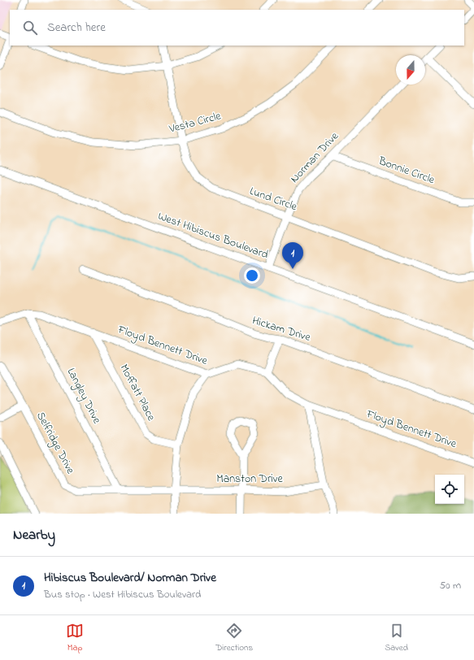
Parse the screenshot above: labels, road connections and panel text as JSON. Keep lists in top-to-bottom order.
{
  "streets": {
    "street": [
      "Vesta Circle",
      "Norman Drive",
      "Bonnie Circle",
      "Lund Circle",
      "West Hibiscus Boulevard",
      "Hickam Drive",
      "Floyd Bennett Drive",
      "Moffatt Place",
      "Langley Drive",
      "Selfridge Drive",
      "Manston Drive"
    ]
  },
  "crossings": [
    ["Vesta Circle", "Lund Circle"],
    ["Norman Drive", "Bonnie Circle"],
    ["Norman Drive", "Lund Circle"],
    ["Norman Drive", "West Hibiscus Boulevard"],
    ["Floyd Bennett Drive", "Moffatt Place"],
    ["Floyd Bennett Drive", "Langley Drive"],
    ["Langley Drive", "Selfridge Drive"],
    ["Selfridge Drive", "Manston Drive"]
  ],
  "north": "bottom",
  "page": {
    "search": "Search here",
    "pins": "1",
    "heading": "Nearby",
    "list": [
      {
        "mark": "1",
        "name": "Hibiscus Boulevard/ Norman Drive",
        "note": "Bus stop · West Hibiscus Boulevard",
        "value": "50 m"
      }
    ],
    "nav": ["Map", "Directions", "Saved"]
  }
}
